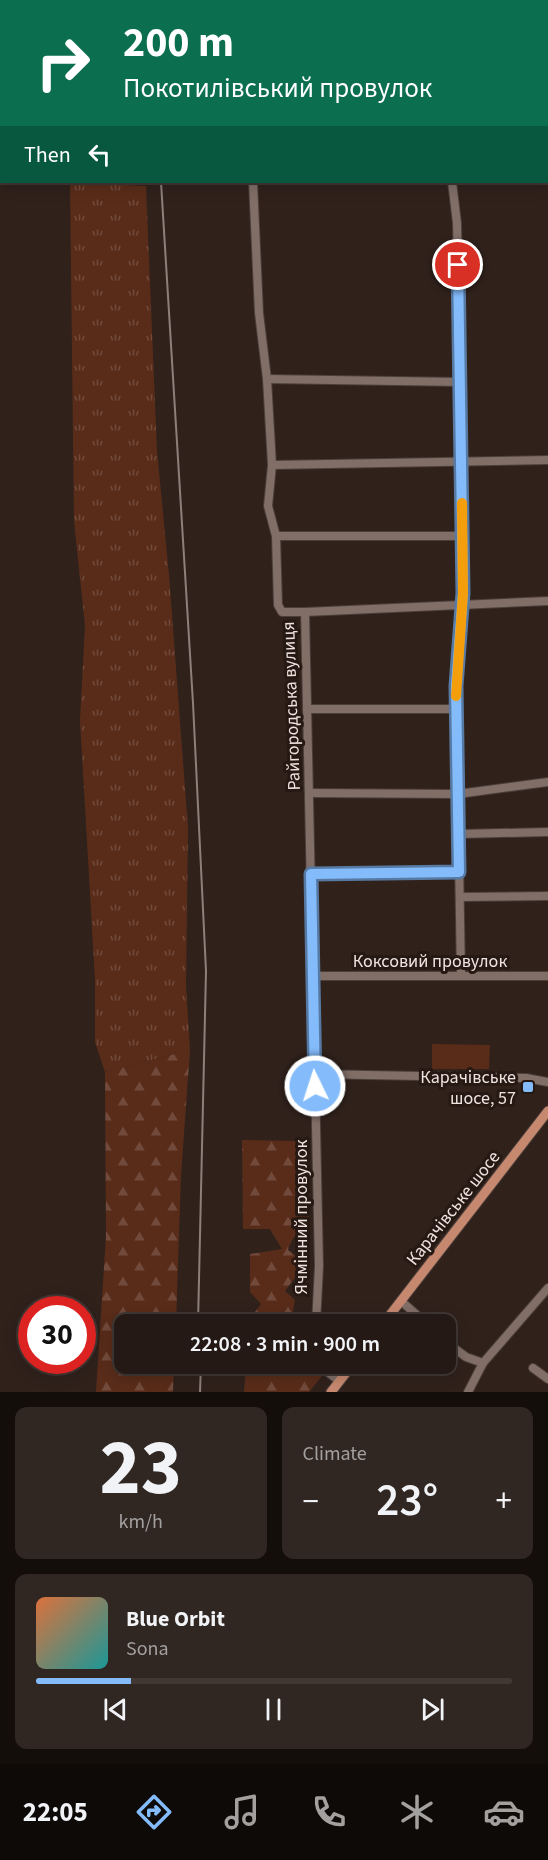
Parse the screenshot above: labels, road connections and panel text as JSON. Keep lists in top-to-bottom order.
{
  "streets": {
    "main road": ["Карачівське шосе"],
    "street": ["Райгородська вулиця", "Коксовий провулок", "Ячмінний провулок"]
  },
  "crossings": [
    ["Райгородська вулиця", "Коксовий провулок"],
    ["Райгородська вулиця", "Ячмінний провулок"]
  ],
  "places": {
    "transit": ["Карачівське шосе, 57"]
  },
  "page": {
    "turn": ["200 m", "Покотилівський провулок"],
    "then": "Then",
    "limit": "30",
    "trip": "22:08 · 3 min · 900 m",
    "tile": [
      ["23", "km/h"],
      "Climate"
    ],
    "heat": ["−", "23°", "+"],
    "song": ["Blue Orbit", "Sona"],
    "tabs": "22:05"
  }
}
